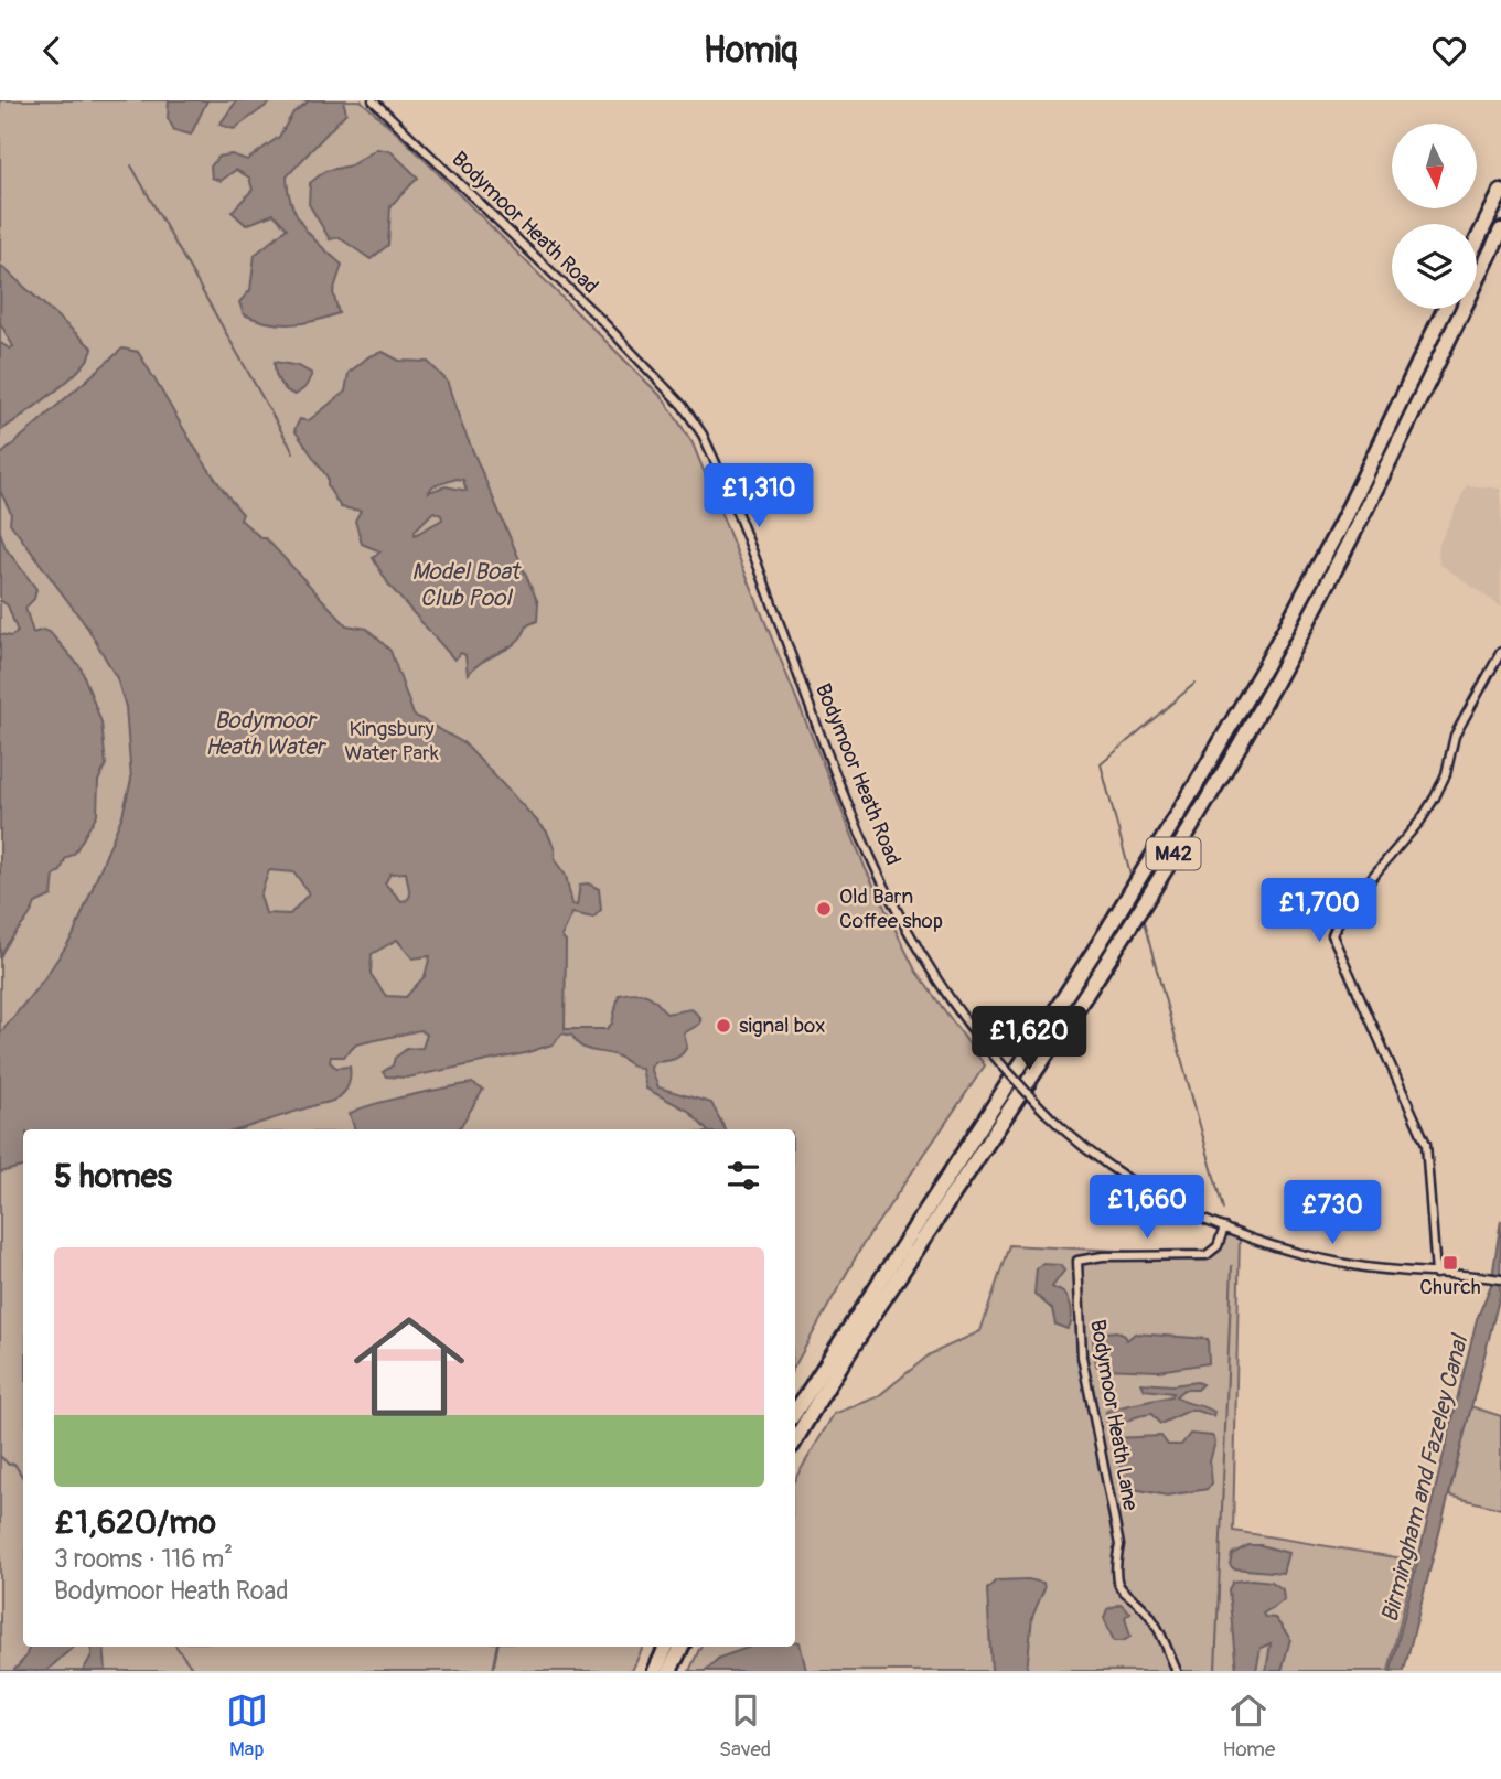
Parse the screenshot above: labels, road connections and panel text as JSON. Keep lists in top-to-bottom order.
{
  "streets": {
    "highway": ["M42"],
    "street": ["Bodymoor Heath Road", "Bodymoor Heath Lane"]
  },
  "crossings": [
    ["Bodymoor Heath Road", "Bodymoor Heath Lane"]
  ],
  "water": ["Model Boat Club Pool", "Bodymoor Heath Water", "Birmingham and Fazeley Canal"],
  "parks": ["Kingsbury Water Park"],
  "places": {
    "other": ["Old Barn Coffee shop", "signal box"],
    "transit": ["Church"]
  },
  "north": "bottom",
  "page": {
    "header": "Homiq",
    "price": [
      "£1,310",
      "£1,700",
      "£1,620",
      "£1,660",
      "£730"
    ],
    "heading": "5 homes",
    "list": [
      {
        "name": "£1,620/mo",
        "note": "3 rooms · 116 m² · Bodymoor Heath Road"
      }
    ],
    "tabs": ["Map", "Saved", "Home"]
  }
}
